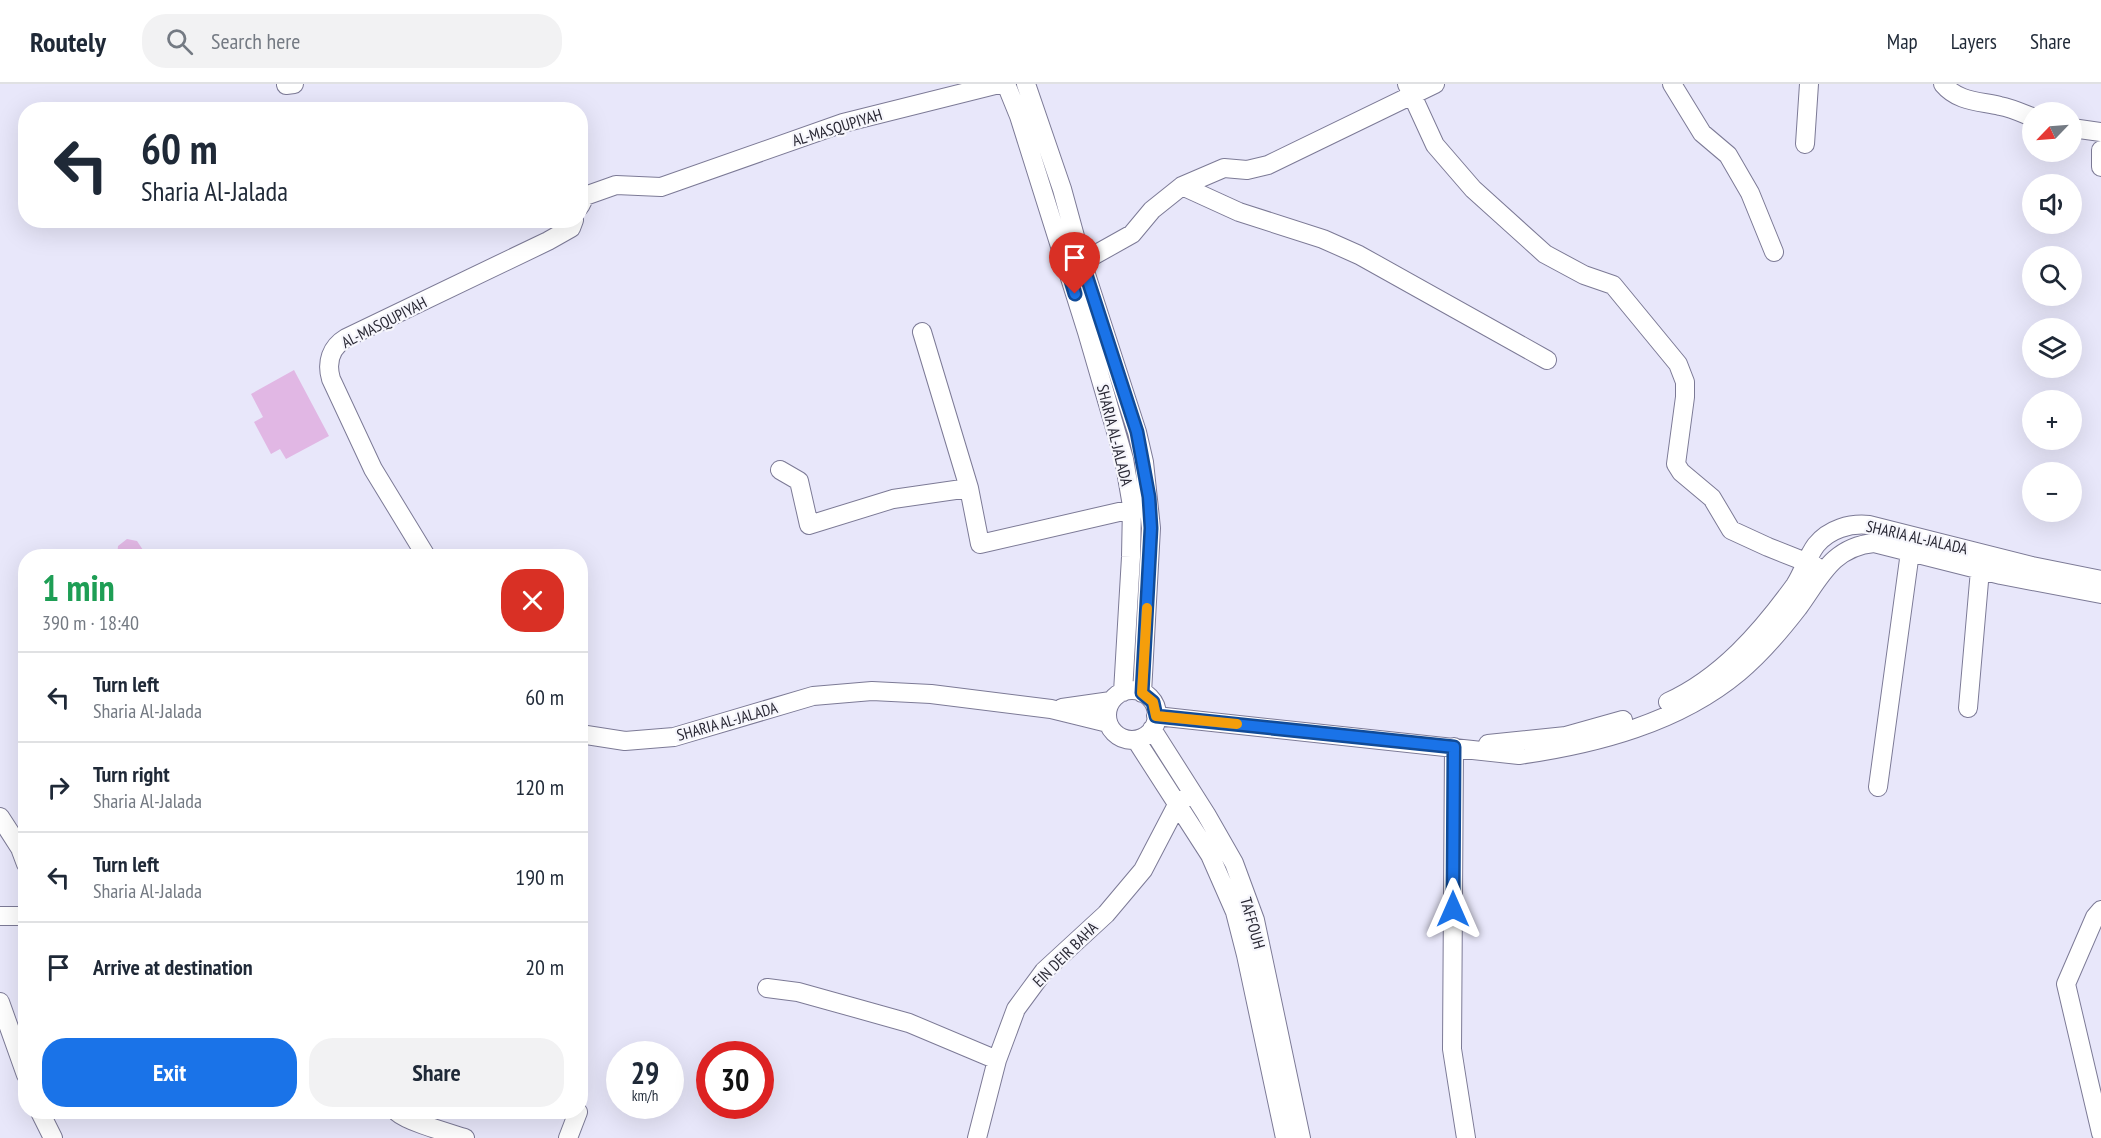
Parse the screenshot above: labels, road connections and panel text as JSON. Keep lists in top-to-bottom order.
{
  "streets": {
    "street": [
      "AL-MASQUPIYAH",
      "SHARIA AL-JALADA",
      "TAFFOUH",
      "EIN DEIR BAHA"
    ]
  },
  "crossings": [
    ["SHARIA AL-JALADA", "TAFFOUH"],
    ["TAFFOUH", "EIN DEIR BAHA"]
  ],
  "north": "bottom left",
  "page": {
    "header": "Routely",
    "search": "Search here",
    "nav": ["Map", "Layers", "Share"],
    "map_buttons": ["+", "−"],
    "turn": ["60 m", "Sharia Al-Jalada"],
    "heading": ["1 min", "390 m · 18:40"],
    "list": [
      {
        "name": "Turn left",
        "note": "Sharia Al-Jalada",
        "value": "60 m"
      },
      {
        "name": "Turn right",
        "note": "Sharia Al-Jalada",
        "value": "120 m"
      },
      {
        "name": "Turn left",
        "note": "Sharia Al-Jalada",
        "value": "190 m"
      },
      {
        "name": "Arrive at destination",
        "value": "20 m"
      }
    ],
    "buttons": ["Exit", "Share"],
    "speed": "29 km/h",
    "limit": "30"
  }
}
